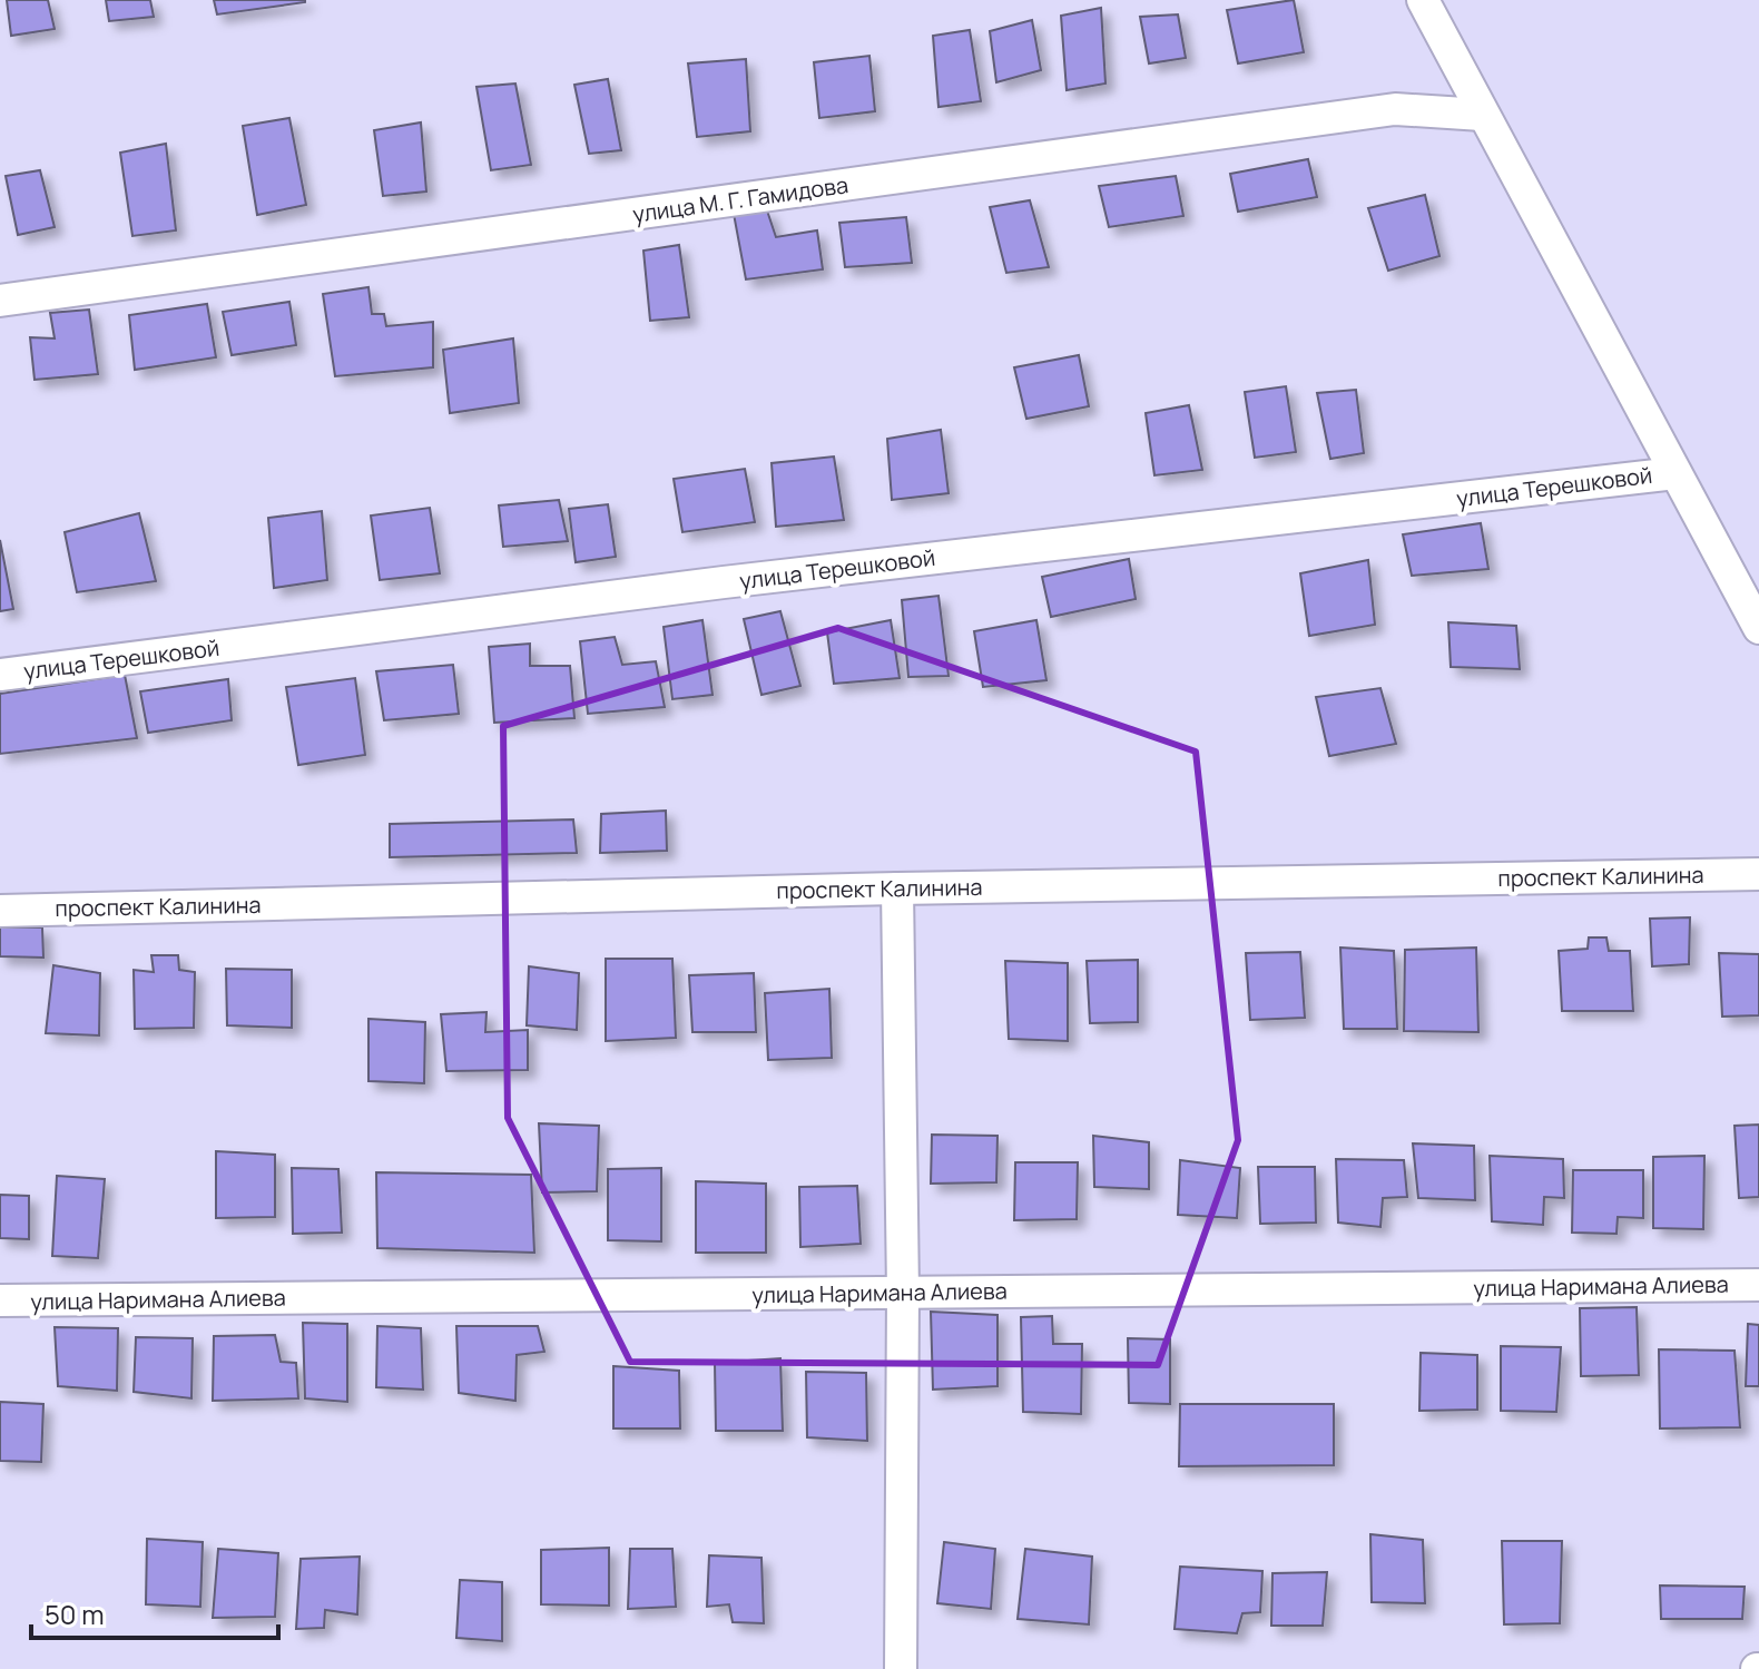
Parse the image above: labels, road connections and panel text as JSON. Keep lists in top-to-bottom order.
{
  "streets": {
    "street": [
      "улица М. Г. Гамидова",
      "улица Терешковой",
      "проспект Калинина",
      "улица Наримана Алиева"
    ]
  },
  "scale_bar": "50 m"
}
